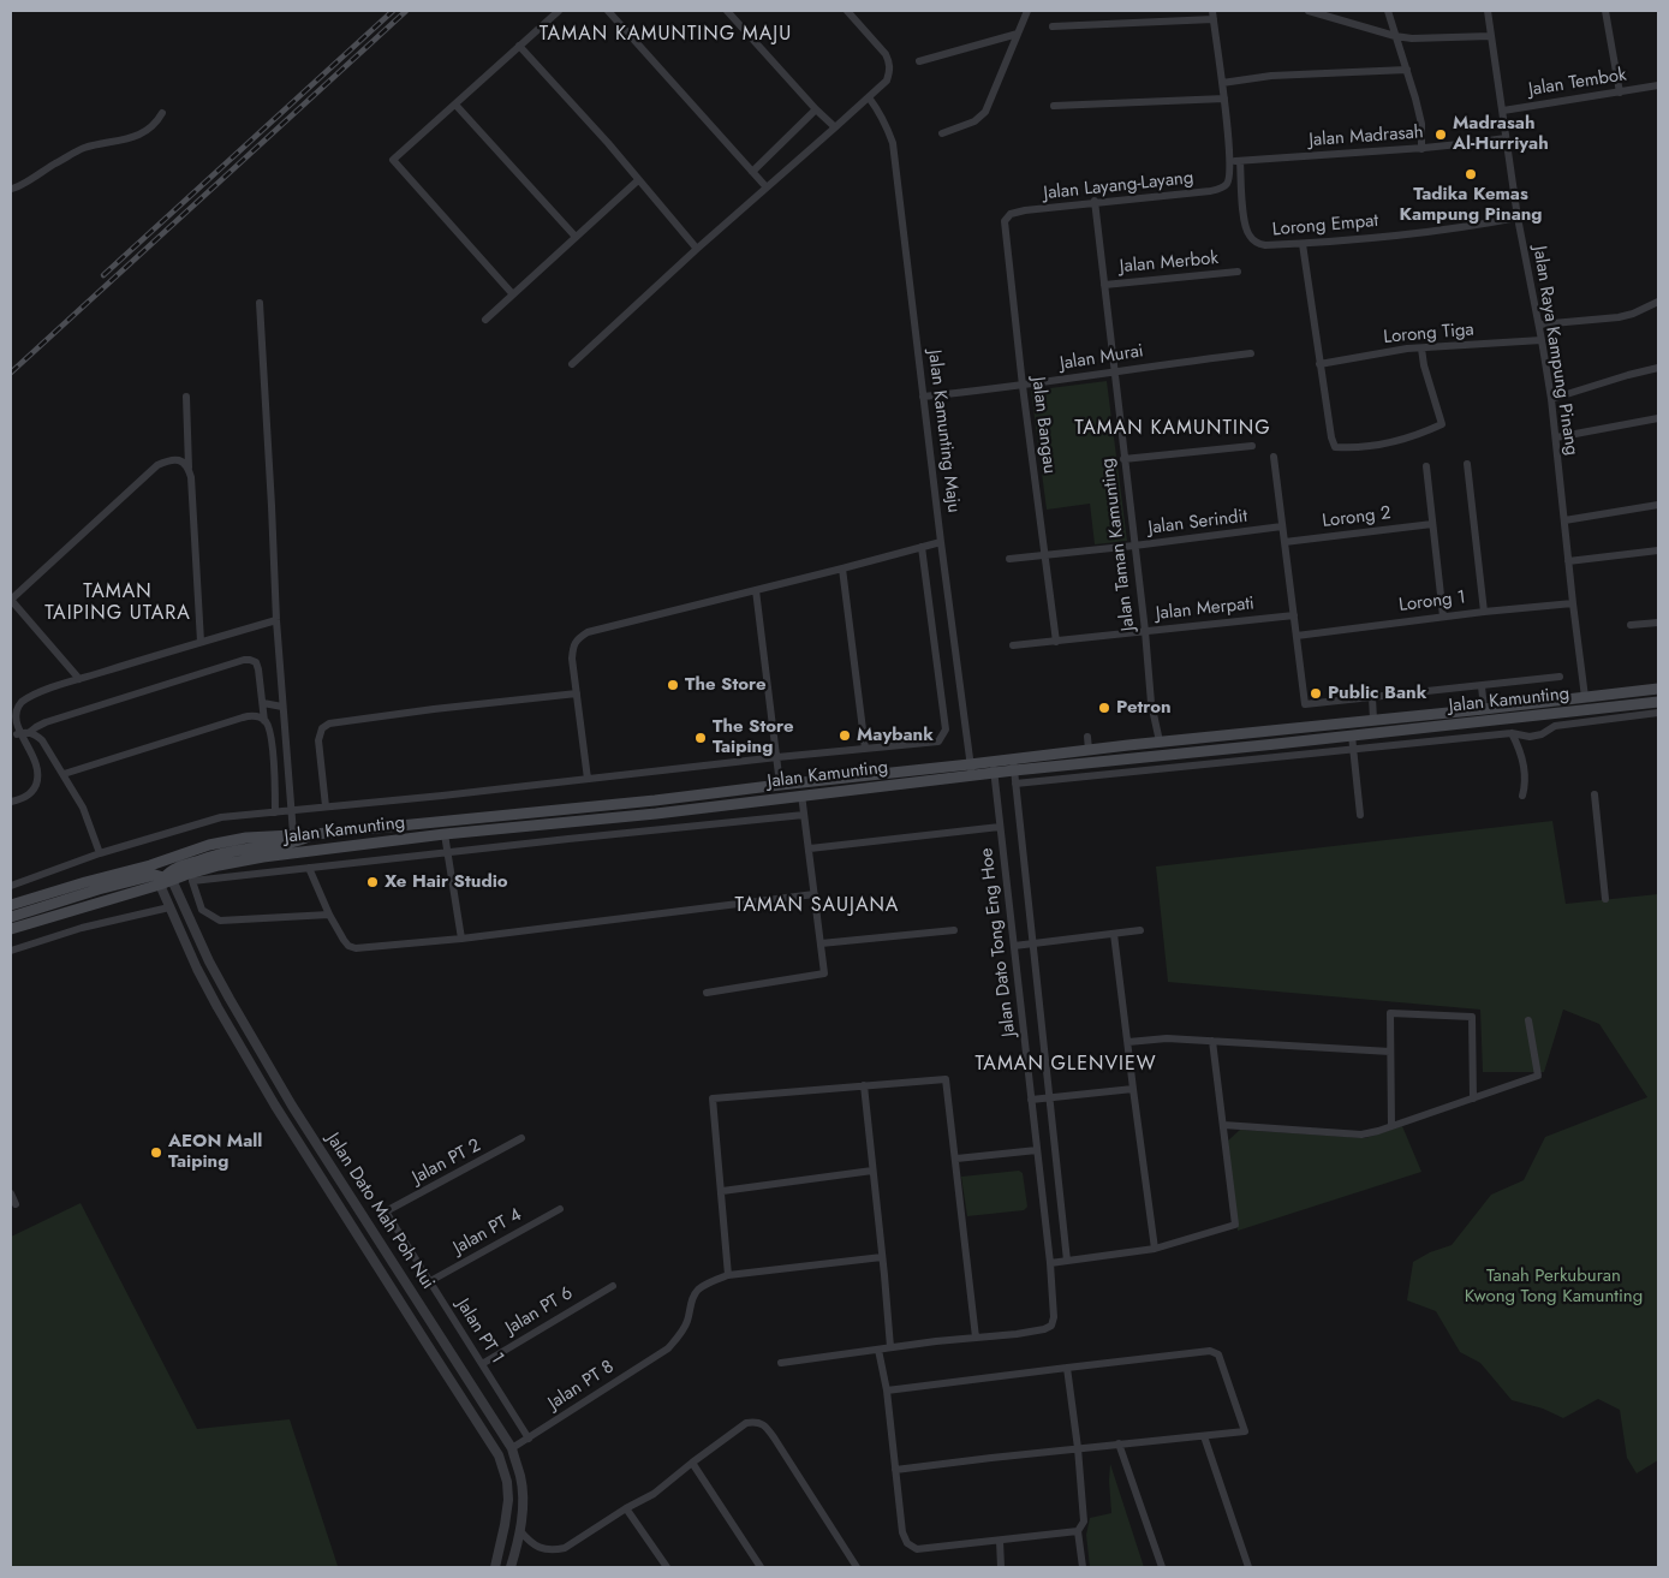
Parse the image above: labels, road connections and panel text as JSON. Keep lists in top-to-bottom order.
{
  "streets": {
    "main road": ["Jalan Kamunting"],
    "street": [
      "Jalan Tembok",
      "Jalan Madrasah",
      "Jalan Layang-Layang",
      "Lorong Empat",
      "Jalan Merbok",
      "Lorong Tiga",
      "Jalan Raya Kampung Pinang",
      "Jalan Murai",
      "Jalan Bangau",
      "Jalan Kamunting Maju",
      "Lorong 2",
      "Jalan Serindit",
      "Jalan Taman Kamunting",
      "Lorong 1",
      "Jalan Merpati",
      "Jalan Dato Tong Eng Hoe",
      "Jalan PT 2",
      "Jalan Dato Mah Poh Nui",
      "Jalan PT 4",
      "Jalan PT 6",
      "Jalan PT 1",
      "Jalan PT 8"
    ]
  },
  "crossings": [
    ["Jalan Tembok", "Jalan Raya Kampung Pinang"],
    ["Jalan Madrasah", "Jalan Layang-Layang"],
    ["Jalan Madrasah", "Lorong Empat"],
    ["Jalan Madrasah", "Jalan Raya Kampung Pinang"],
    ["Jalan Layang-Layang", "Jalan Bangau"],
    ["Jalan Layang-Layang", "Jalan Taman Kamunting"],
    ["Lorong Empat", "Jalan Raya Kampung Pinang"],
    ["Jalan Merbok", "Jalan Taman Kamunting"],
    ["Lorong Tiga", "Jalan Raya Kampung Pinang"],
    ["Jalan Raya Kampung Pinang", "Lorong 1"],
    ["Jalan Raya Kampung Pinang", "Jalan Kamunting"],
    ["Jalan Murai", "Jalan Bangau"],
    ["Jalan Murai", "Jalan Kamunting Maju"],
    ["Jalan Murai", "Jalan Taman Kamunting"],
    ["Jalan Bangau", "Jalan Serindit"],
    ["Jalan Bangau", "Jalan Merpati"],
    ["Jalan Kamunting Maju", "Jalan Kamunting"],
    ["Jalan Serindit", "Jalan Taman Kamunting"],
    ["Jalan Taman Kamunting", "Jalan Merpati"],
    ["Jalan Taman Kamunting", "Jalan Kamunting"],
    ["Jalan Kamunting", "Jalan Dato Tong Eng Hoe"],
    ["Jalan Kamunting", "Jalan Dato Mah Poh Nui"],
    ["Jalan PT 2", "Jalan PT 1"],
    ["Jalan Dato Mah Poh Nui", "Jalan PT 8"],
    ["Jalan PT 4", "Jalan PT 1"],
    ["Jalan PT 6", "Jalan PT 1"],
    ["Jalan PT 1", "Jalan PT 8"]
  ],
  "districts": [
    "TAMAN KAMUNTING MAJU",
    "TAMAN KAMUNTING",
    "TAMAN TAIPING UTARA",
    "TAMAN SAUJANA",
    "TAMAN GLENVIEW"
  ],
  "parks": ["Tanah Perkuburan Kwong Tong Kamunting"],
  "places": [
    "Madrasah Al-Hurriyah",
    "Tadika Kemas Kampung Pinang",
    "The Store",
    "Public Bank",
    "Petron",
    "Maybank",
    "The Store Taiping",
    "Xe Hair Studio",
    "AEON Mall Taiping"
  ]
}
